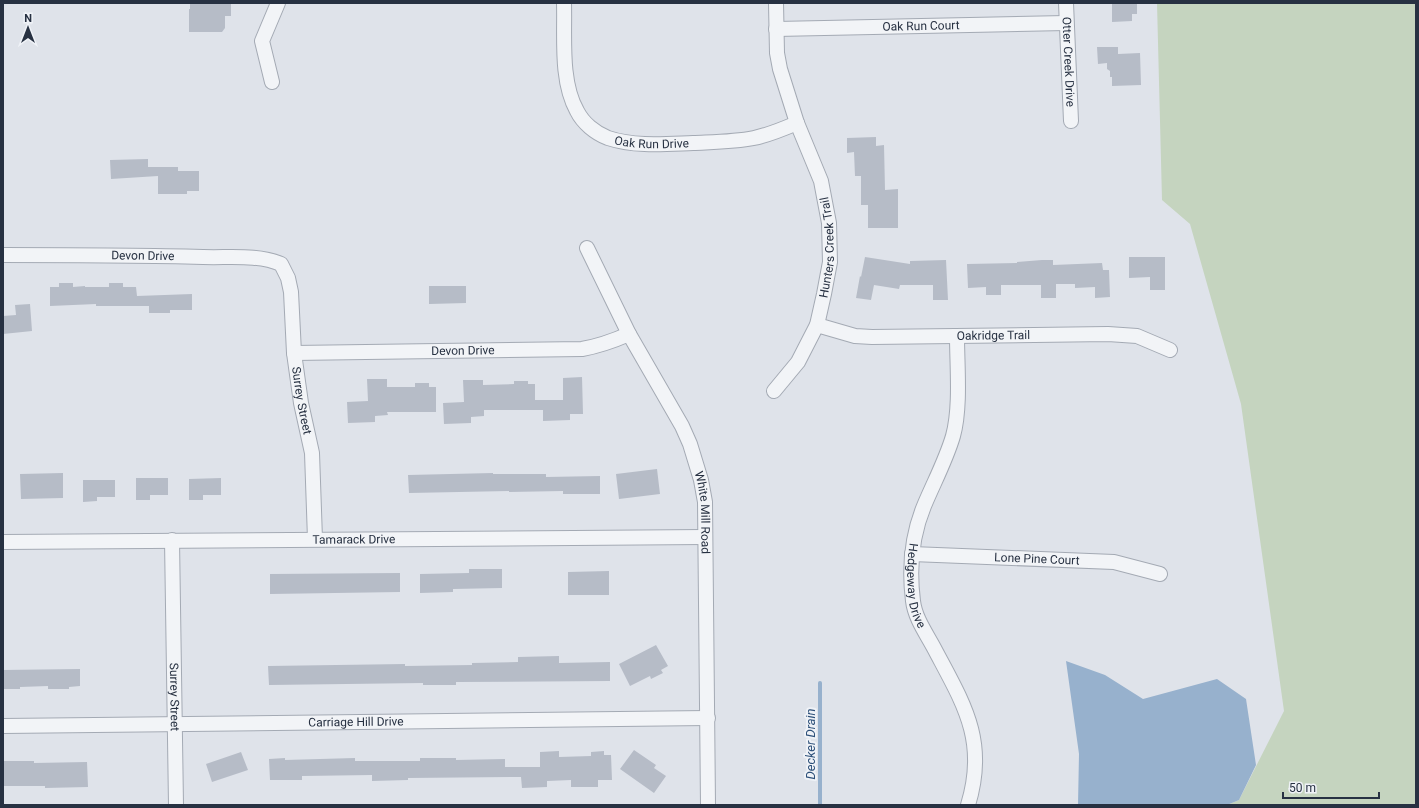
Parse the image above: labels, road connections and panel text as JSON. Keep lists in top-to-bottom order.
{
  "streets": {
    "street": [
      "Oak Run Court",
      "Otter Creek Drive",
      "Oak Run Drive",
      "Hunters Creek Trail",
      "Devon Drive",
      "Oakridge Trail",
      "Surrey Street",
      "White Mill Road",
      "Tamarack Drive",
      "Lone Pine Court",
      "Hedgeway Drive",
      "Carriage Hill Drive"
    ]
  },
  "crossings": [
    ["Oak Run Court", "Otter Creek Drive"],
    ["Oak Run Court", "Hunters Creek Trail"],
    ["Oak Run Drive", "Hunters Creek Trail"],
    ["Hunters Creek Trail", "Oakridge Trail"],
    ["Devon Drive", "Surrey Street"],
    ["Devon Drive", "White Mill Road"],
    ["Oakridge Trail", "Hedgeway Drive"],
    ["Surrey Street", "Tamarack Drive"],
    ["Surrey Street", "Carriage Hill Drive"],
    ["White Mill Road", "Tamarack Drive"],
    ["White Mill Road", "Carriage Hill Drive"],
    ["Lone Pine Court", "Hedgeway Drive"]
  ],
  "water": ["Decker Drain"],
  "scale_bar": "50 m",
  "north": "top"
}
